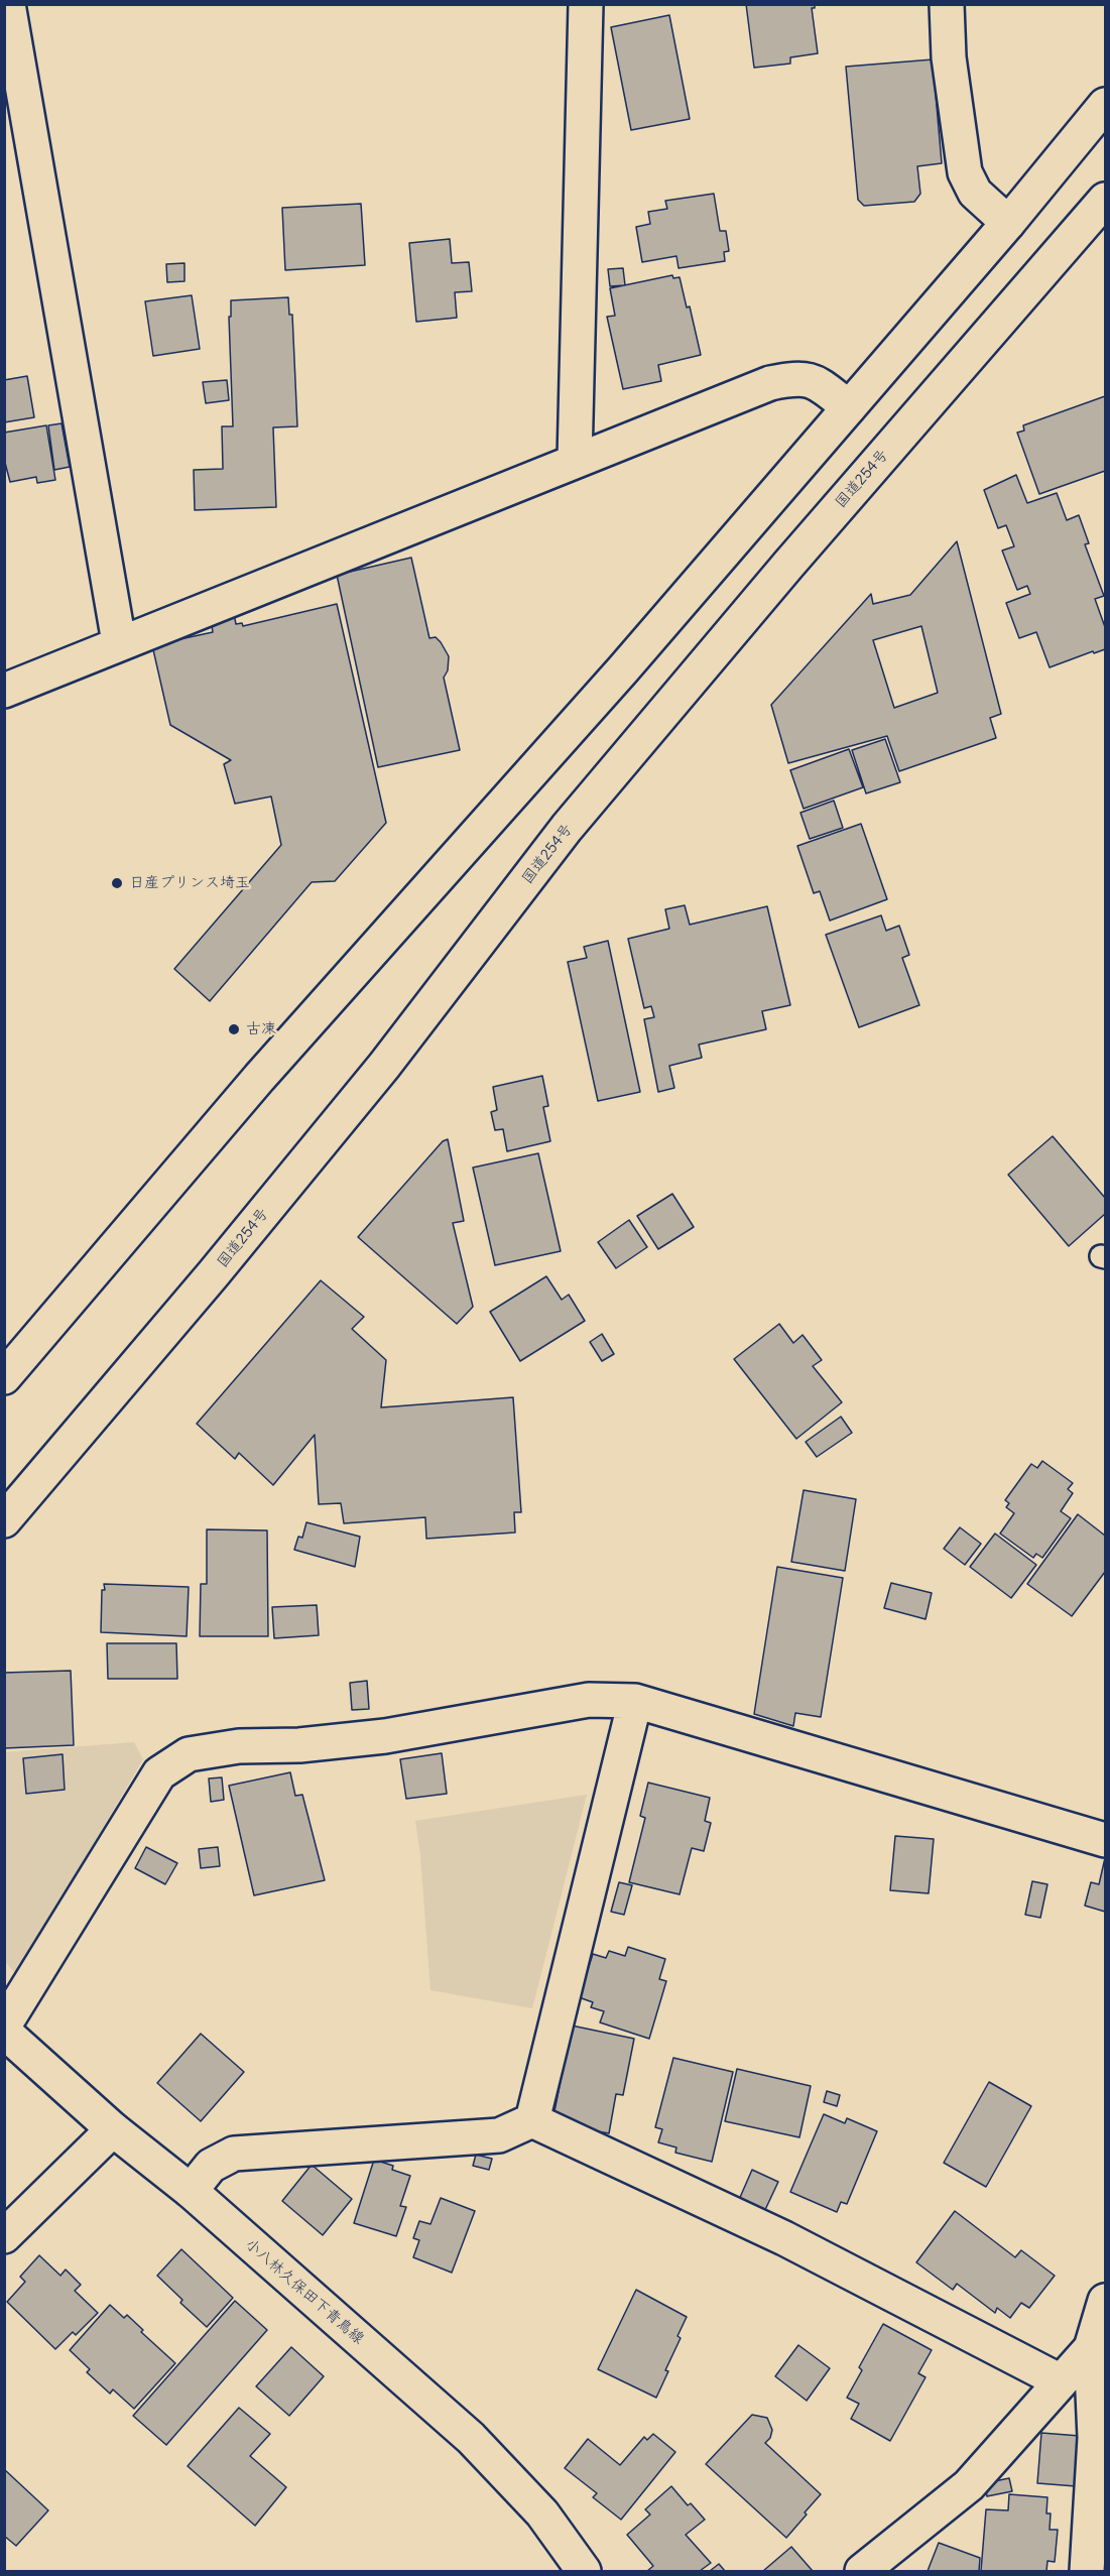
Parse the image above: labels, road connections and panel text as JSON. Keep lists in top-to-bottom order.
{
  "streets": {
    "main road": ["国道254号", "小八林久保田下青鳥線"]
  },
  "places": ["日産プリンス埼玉", "古凍"]
}
